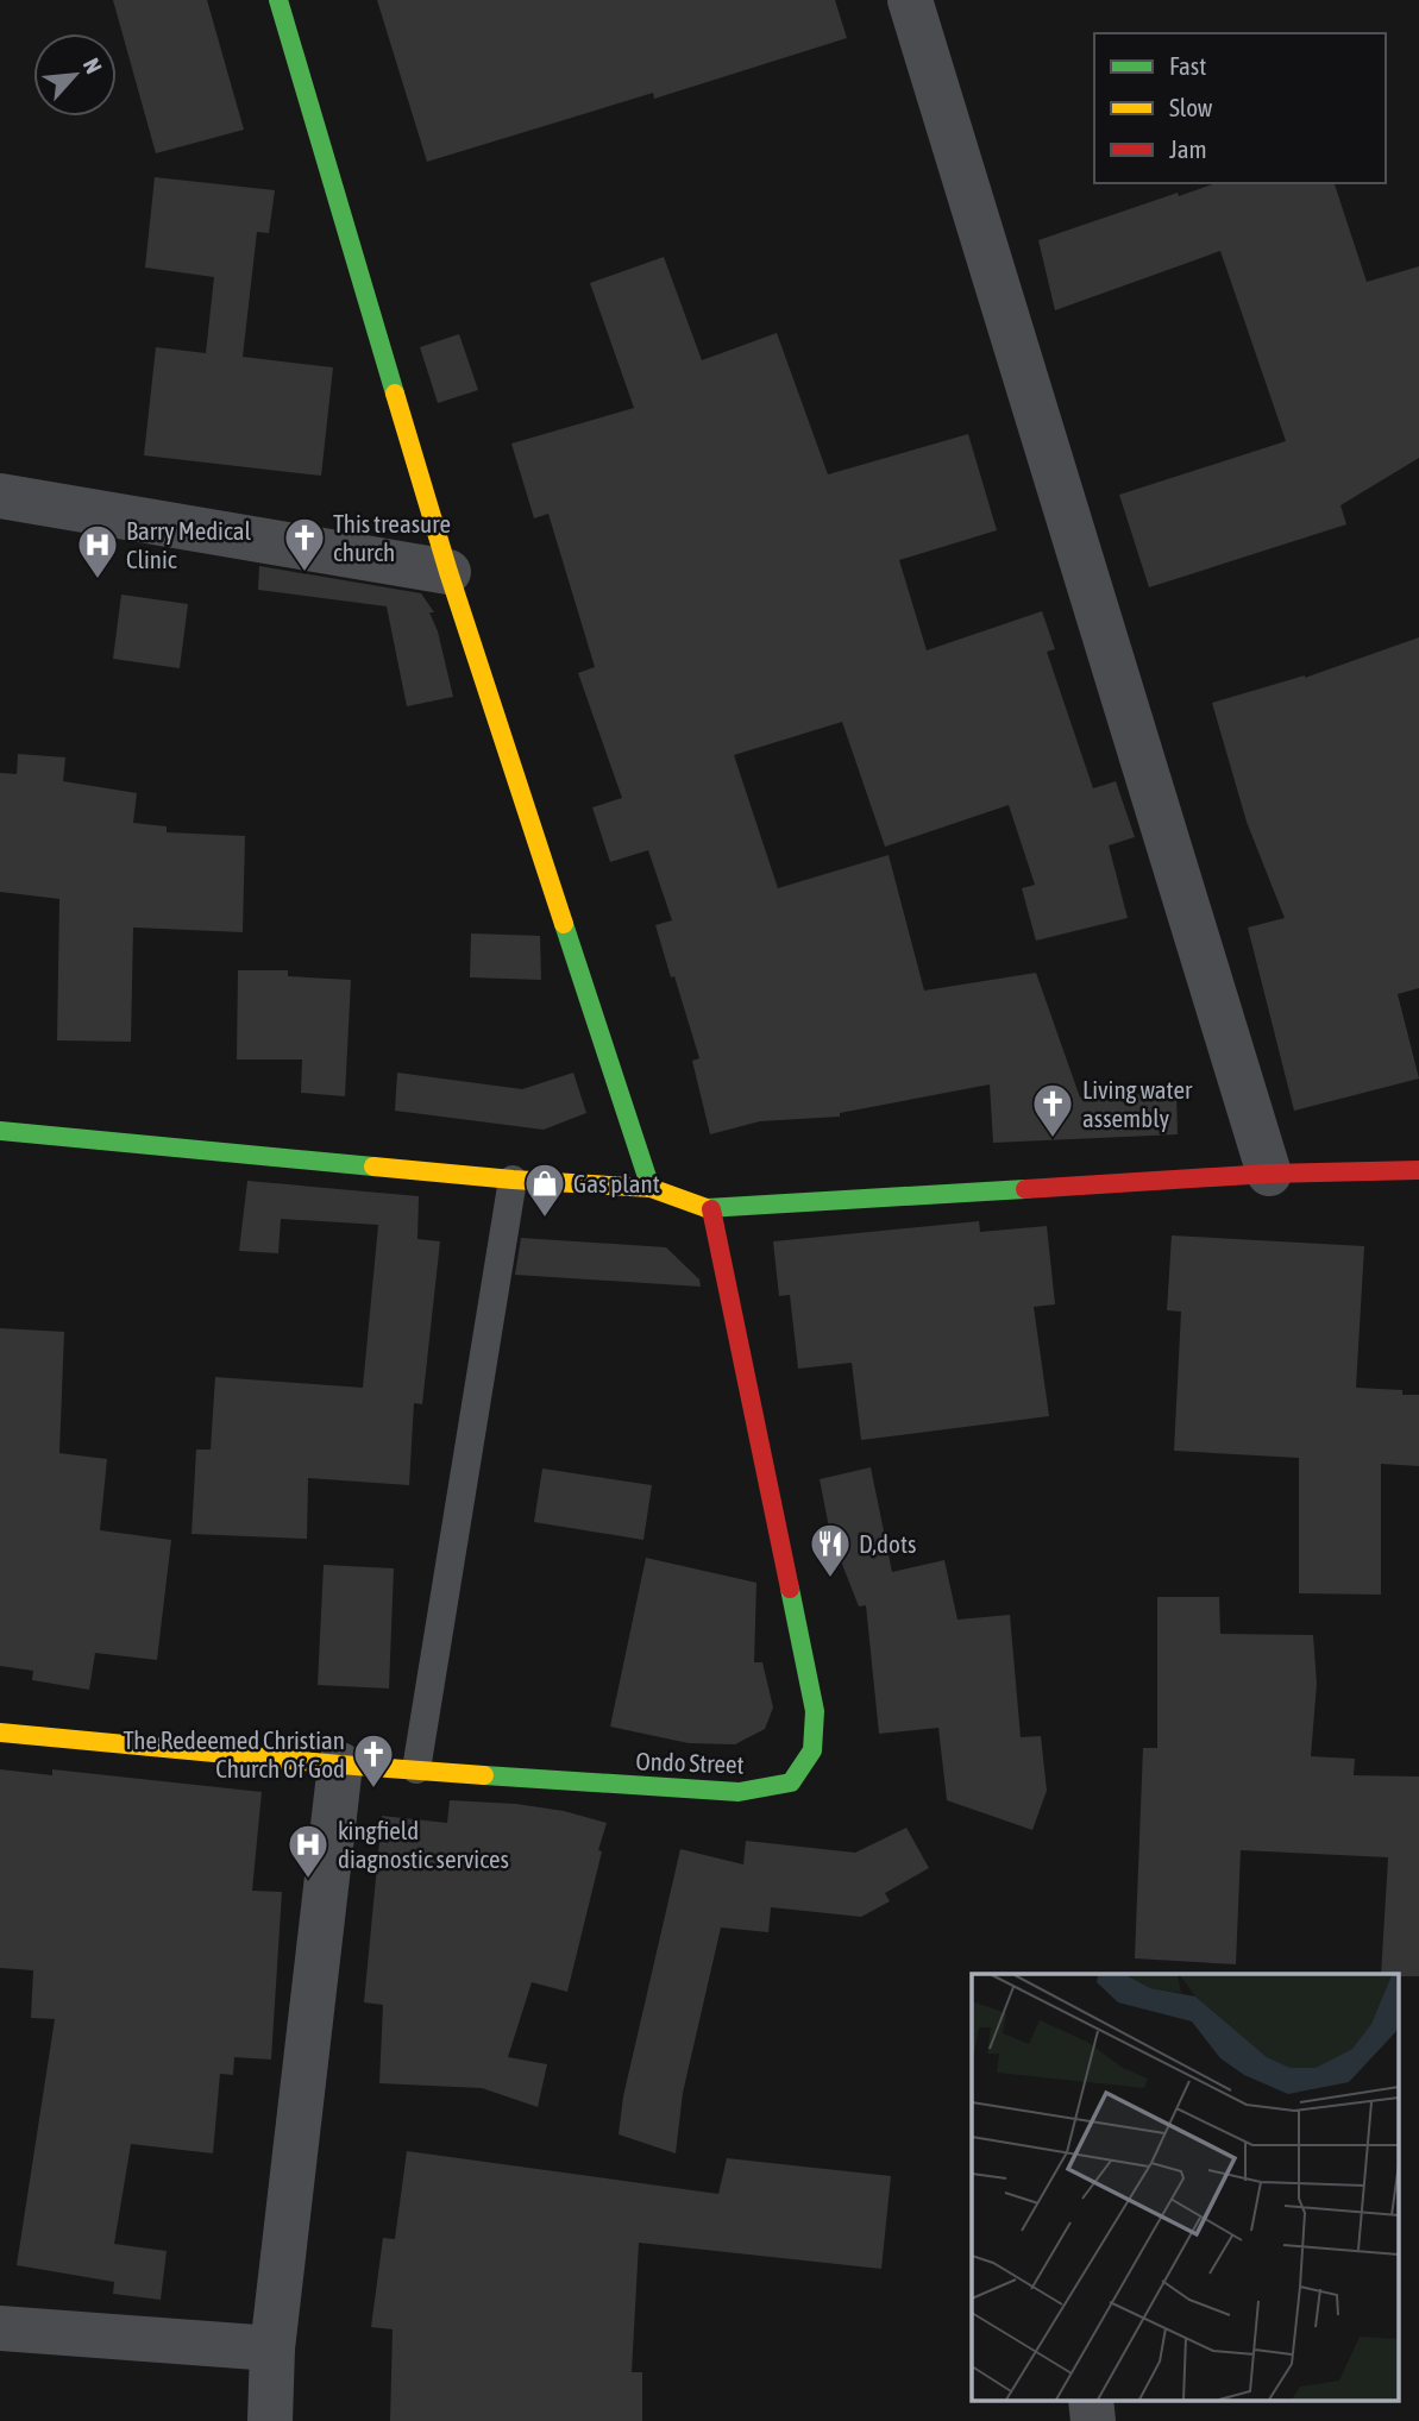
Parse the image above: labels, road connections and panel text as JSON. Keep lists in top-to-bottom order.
{
  "streets": {
    "street": ["Ondo Street"]
  },
  "places": {
    "church": ["This treasure church", "Living water assembly", "The Redeemed Christian Church Of God"],
    "hospital": ["Barry Medical Clinic", "kingfield diagnostic services"],
    "shop": ["Gas plant"],
    "restaurant": ["D,dots"]
  },
  "legend": ["Fast", "Slow", "Jam"],
  "north": "top right"
}
